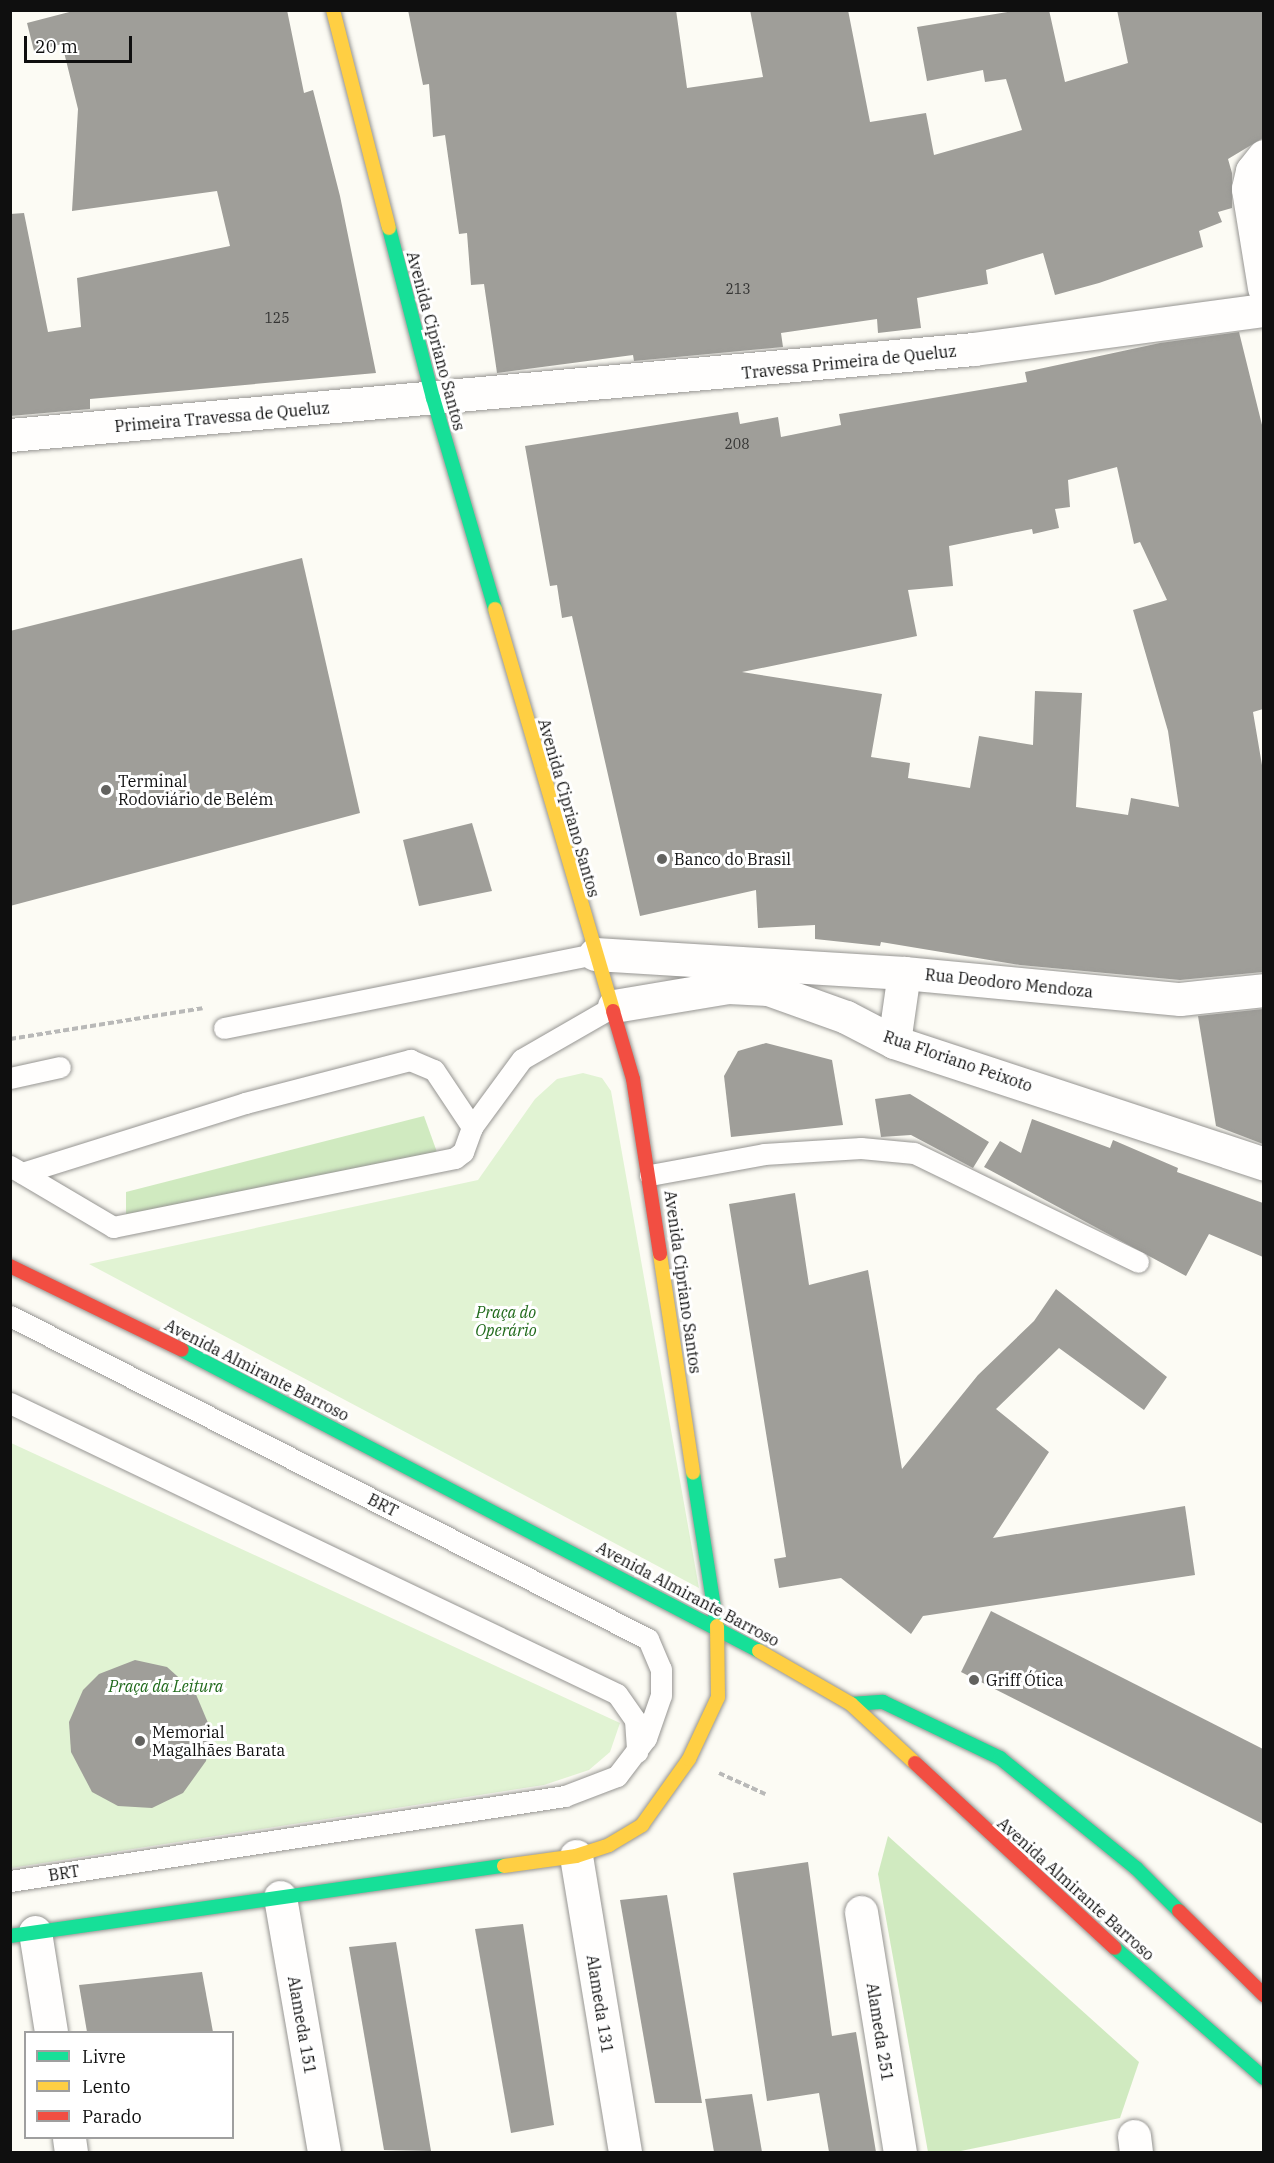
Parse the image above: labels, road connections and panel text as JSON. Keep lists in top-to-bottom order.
{
  "streets": {
    "main road": ["Avenida Cipriano Santos", "Avenida Almirante Barroso"],
    "street": [
      "Travessa Primeira de Queluz",
      "Primeira Travessa de Queluz",
      "Rua Deodoro Mendoza",
      "Rua Floriano Peixoto",
      "Alameda 131",
      "Alameda 151",
      "Alameda 251"
    ],
    "lane": ["BRT"]
  },
  "crossings": [
    ["Avenida Cipriano Santos", "Travessa Primeira de Queluz"],
    ["Avenida Cipriano Santos", "Primeira Travessa de Queluz"],
    ["Avenida Cipriano Santos", "Rua Deodoro Mendoza"],
    ["Avenida Cipriano Santos", "Rua Floriano Peixoto"],
    ["Avenida Cipriano Santos", "Avenida Almirante Barroso"],
    ["Travessa Primeira de Queluz", "Primeira Travessa de Queluz"]
  ],
  "parks": ["Praça do Operário", "Praça da Leitura"],
  "places": [
    "Terminal Rodoviário de Belém",
    "Banco do Brasil",
    "Griff Ótica",
    "Memorial Magalhães Barata"
  ],
  "house_numbers": ["213", "125", "208"],
  "legend": ["Livre", "Lento", "Parado"],
  "scale_bar": "20 m"
}
